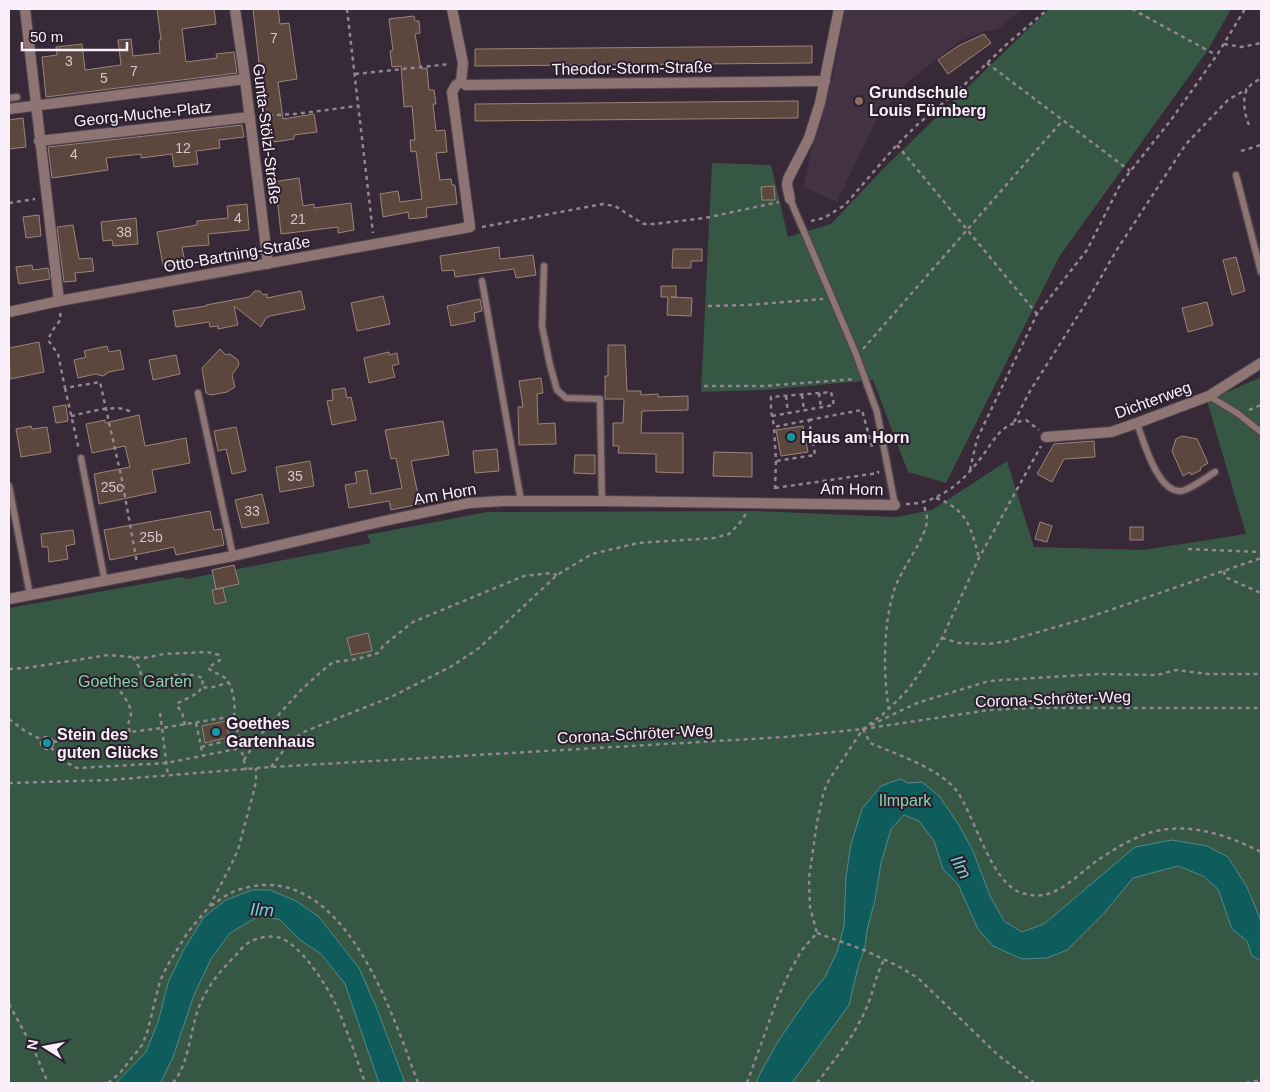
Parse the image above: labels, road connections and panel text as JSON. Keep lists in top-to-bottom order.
{
  "streets": {
    "street": [
      "Theodor-Storm-Straße",
      "Georg-Muche-Platz",
      "Gunta-Stölzl-Straße",
      "Otto-Bartning-Straße",
      "Dichterweg",
      "Am Horn"
    ],
    "path": ["Corona-Schröter-Weg"]
  },
  "crossings": [
    ["Georg-Muche-Platz", "Gunta-Stölzl-Straße"],
    ["Gunta-Stölzl-Straße", "Otto-Bartning-Straße"]
  ],
  "water": ["Ilm"],
  "parks": ["Goethes Garten", "Ilmpark"],
  "places": [
    "Grundschule Louis Fürnberg",
    "Haus am Horn",
    "Goethes Gartenhaus",
    "Stein des guten Glücks"
  ],
  "house_numbers": [
    "7",
    "3",
    "7",
    "5",
    "12",
    "4",
    "4",
    "21",
    "38",
    "35",
    "25c",
    "33",
    "25b"
  ],
  "scale_bar": "50 m",
  "north": "left"
}
